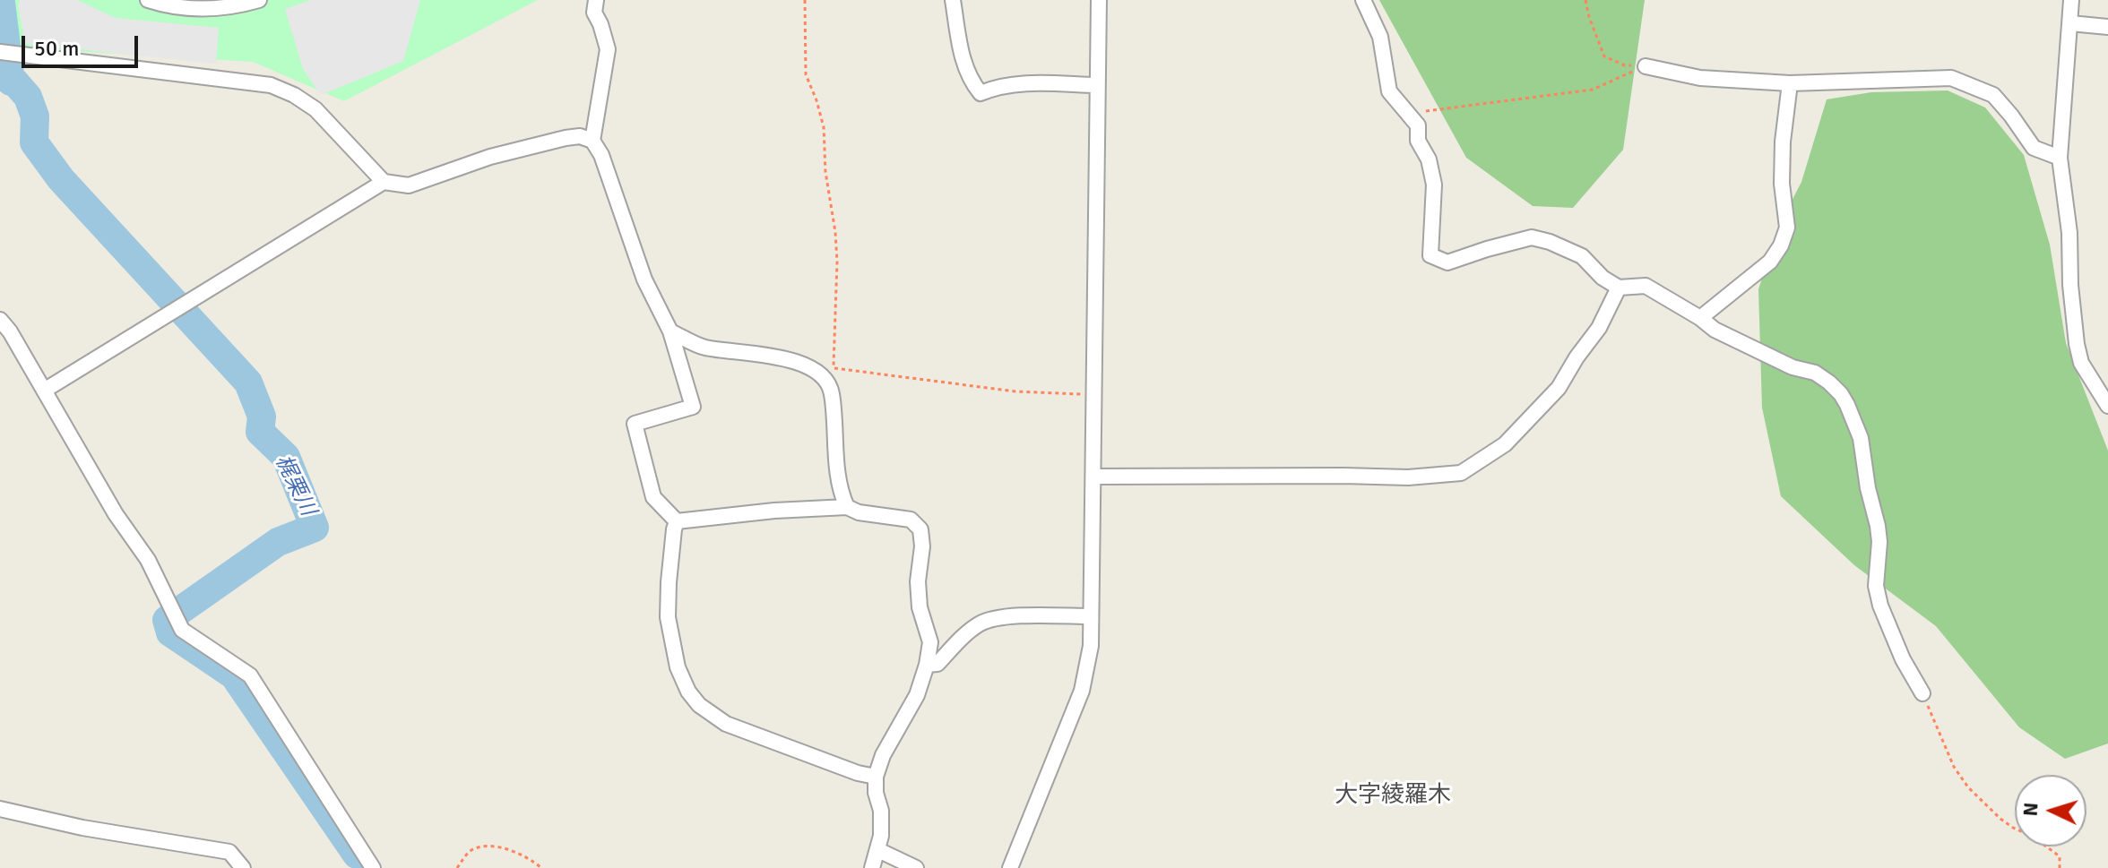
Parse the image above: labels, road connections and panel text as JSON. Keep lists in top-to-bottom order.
{
  "districts": ["大字綾羅木"],
  "water": ["梶栗川"],
  "scale_bar": "50 m",
  "north": "left"
}
